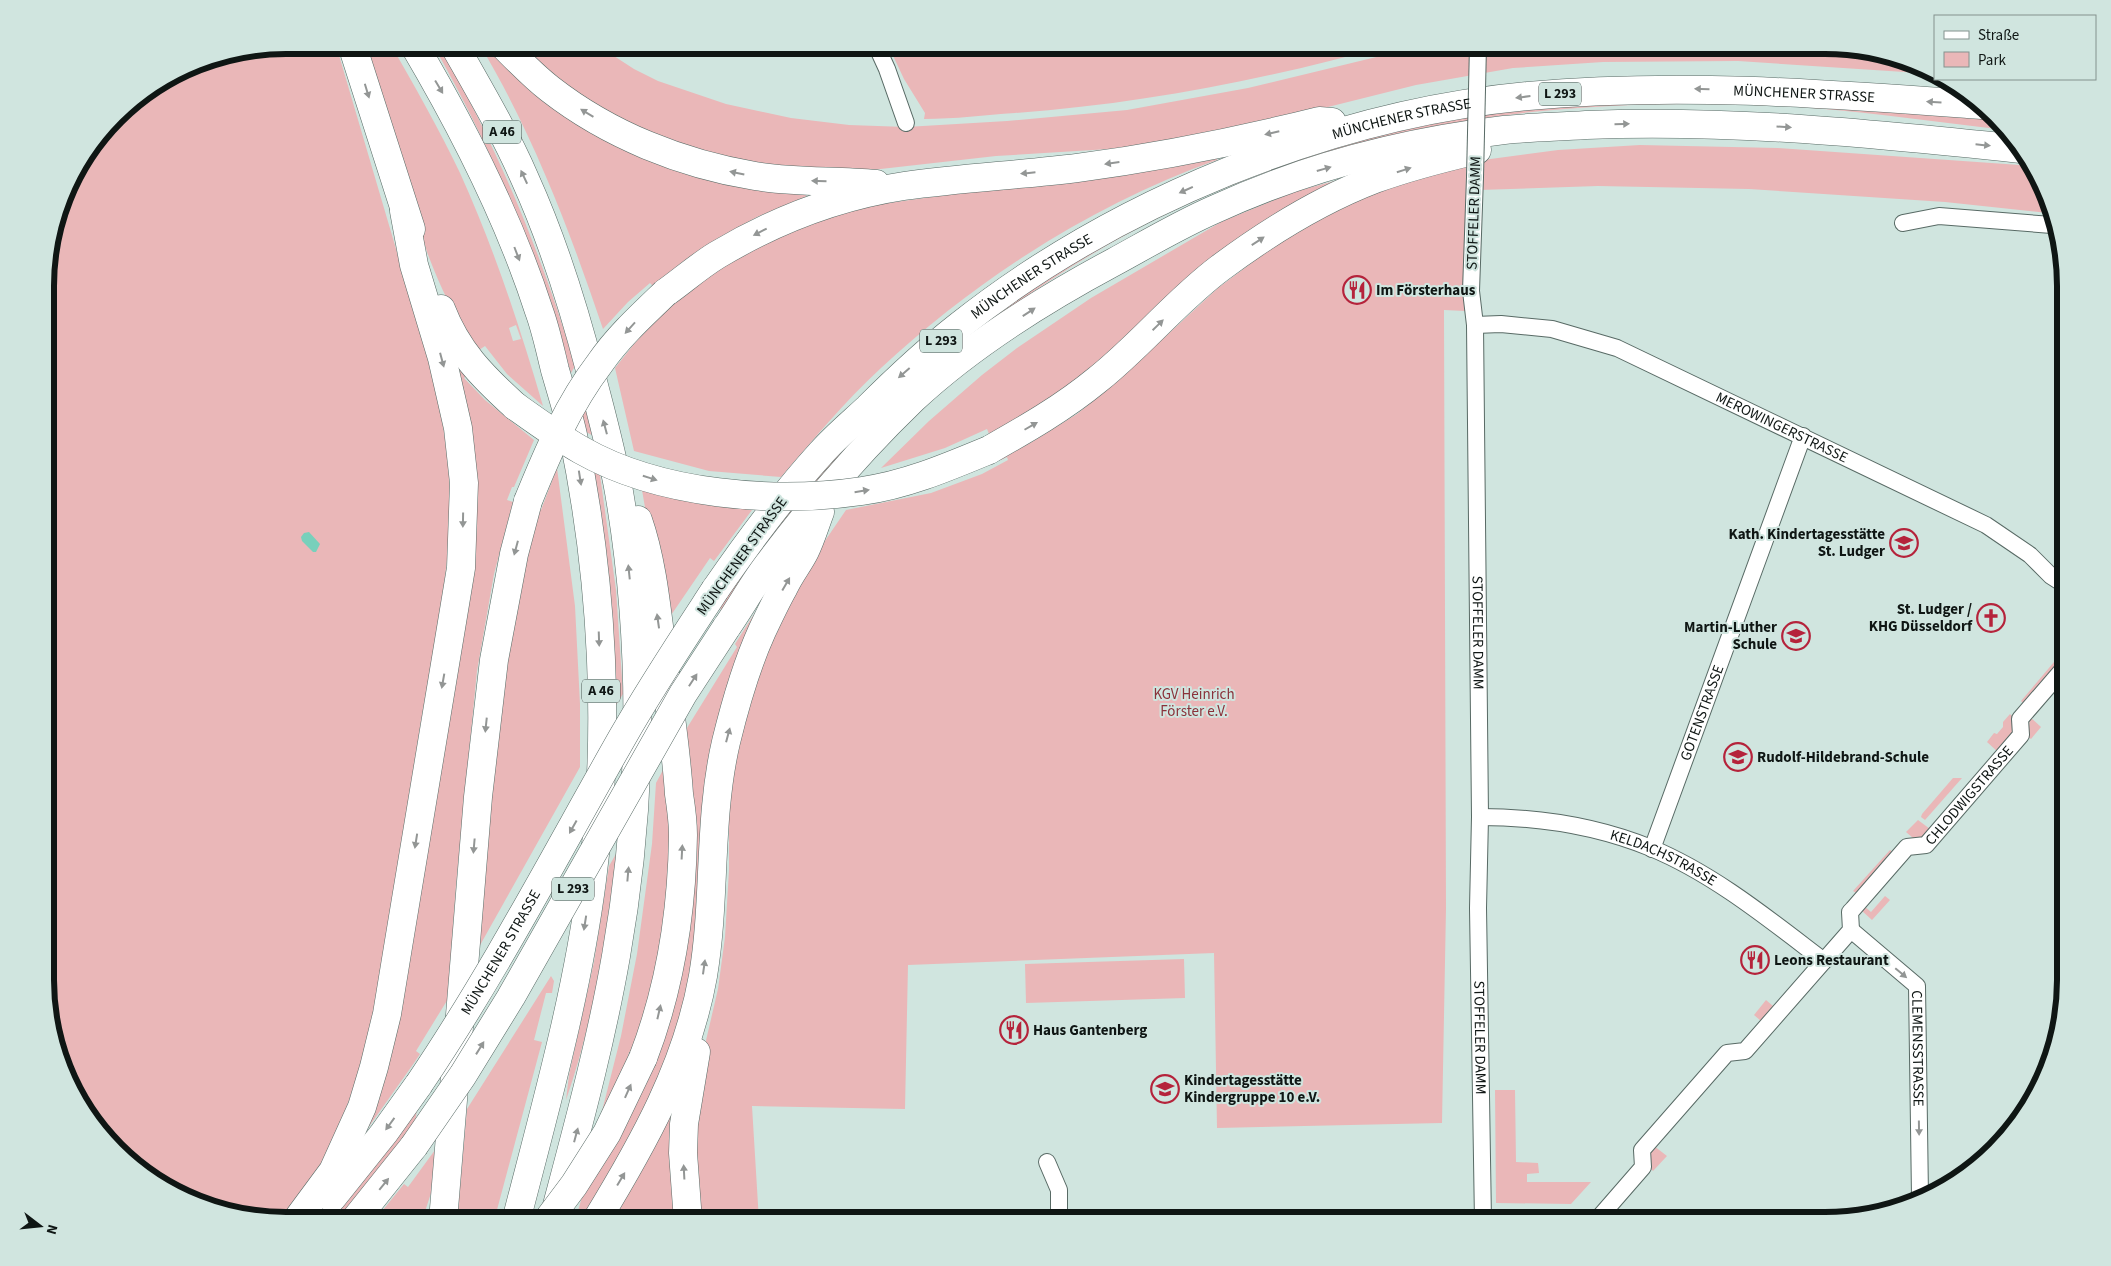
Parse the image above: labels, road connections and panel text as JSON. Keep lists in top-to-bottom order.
{
  "streets": {
    "highway": ["L 293", "MÜNCHENER STRASSE", "A 46"],
    "street": [
      "STOFFELER DAMM",
      "MEROWINGERSTRASSE",
      "GOTENSTRASSE",
      "CHLODWIGSTRASSE",
      "KELDACHSTRASSE",
      "CLEMENSSTRASSE"
    ]
  },
  "crossings": [
    ["L 293", "MÜNCHENER STRASSE"],
    ["STOFFELER DAMM", "MEROWINGERSTRASSE"],
    ["STOFFELER DAMM", "KELDACHSTRASSE"],
    ["MEROWINGERSTRASSE", "GOTENSTRASSE"],
    ["GOTENSTRASSE", "KELDACHSTRASSE"],
    ["CHLODWIGSTRASSE", "CLEMENSSTRASSE"]
  ],
  "one_way": ["CLEMENSSTRASSE"],
  "parks": ["KGV Heinrich Förster e.V."],
  "places": {
    "restaurant": ["Im Försterhaus", "Leons Restaurant", "Haus Gantenberg"],
    "school or university": [
      "Kath. Kindertagesstätte St. Ludger",
      "Martin-Luther Schule",
      "Rudolf-Hildebrand-Schule",
      "Kindertagesstätte Kindergruppe 10 e.V."
    ],
    "church": ["St. Ludger / KHG Düsseldorf"]
  },
  "legend": ["Straße", "Park"],
  "north": "right"
}
